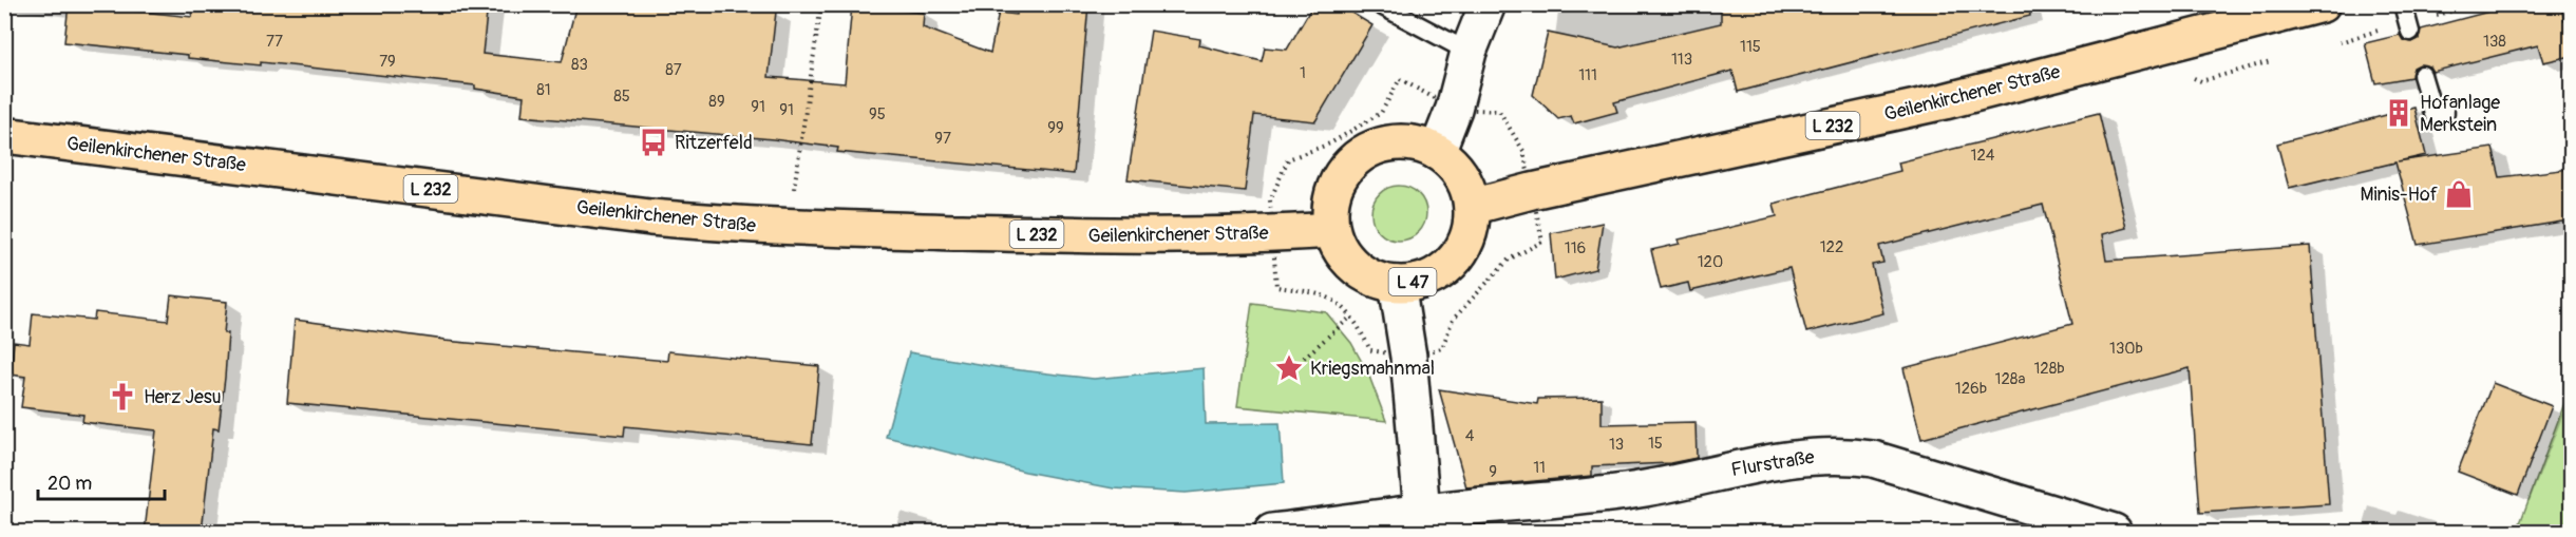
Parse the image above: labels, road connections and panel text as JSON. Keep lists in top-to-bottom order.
{
  "streets": {
    "main road": ["Geilenkirchener Straße", "L 232", "L 47"],
    "street": ["Flurstraße"]
  },
  "crossings": [
    ["Geilenkirchener Straße", "L 47"]
  ],
  "places": {
    "building": ["Hofanlage Merkstein"],
    "bus stop": ["Ritzerfeld"],
    "shop": ["Minis-Hof"],
    "place": ["Kriegsmahnmal"],
    "church": ["Herz Jesu"]
  },
  "house_numbers": [
    "77",
    "138",
    "115",
    "113",
    "79",
    "83",
    "87",
    "1",
    "111",
    "81",
    "85",
    "89",
    "91",
    "91",
    "95",
    "99",
    "97",
    "124",
    "122",
    "116",
    "120",
    "130b",
    "128b",
    "128a",
    "126b",
    "4",
    "15",
    "13",
    "11",
    "9"
  ],
  "scale_bar": "20 m"
}
